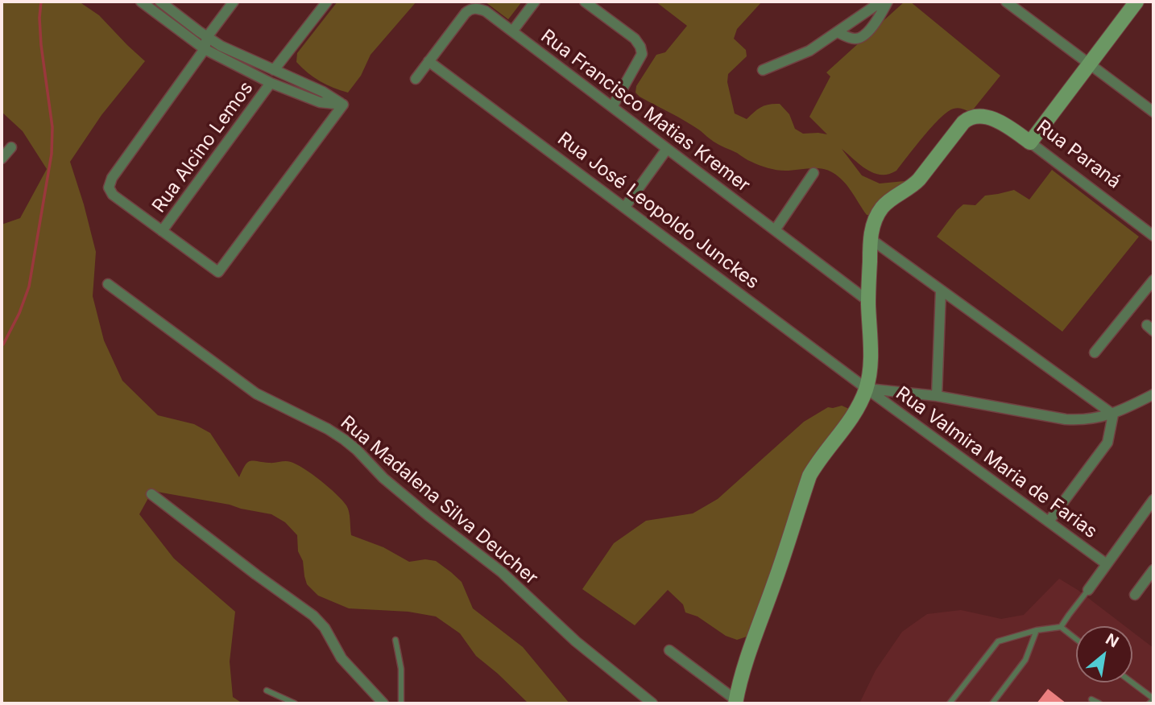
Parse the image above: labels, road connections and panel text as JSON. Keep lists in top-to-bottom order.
{
  "streets": {
    "street": [
      "Rua Francisco Matias Kremer",
      "Rua Alcino Lemos",
      "Rua Paraná",
      "Rua José Leopoldo Junckes",
      "Rua Valmira Maria de Farias",
      "Rua Madalena Silva Deucher"
    ]
  },
  "crossings": [
    ["Rua Francisco Matias Kremer", "Rua José Leopoldo Junckes"],
    ["Rua José Leopoldo Junckes", "Rua Valmira Maria de Farias"]
  ],
  "north": "top right"
}
